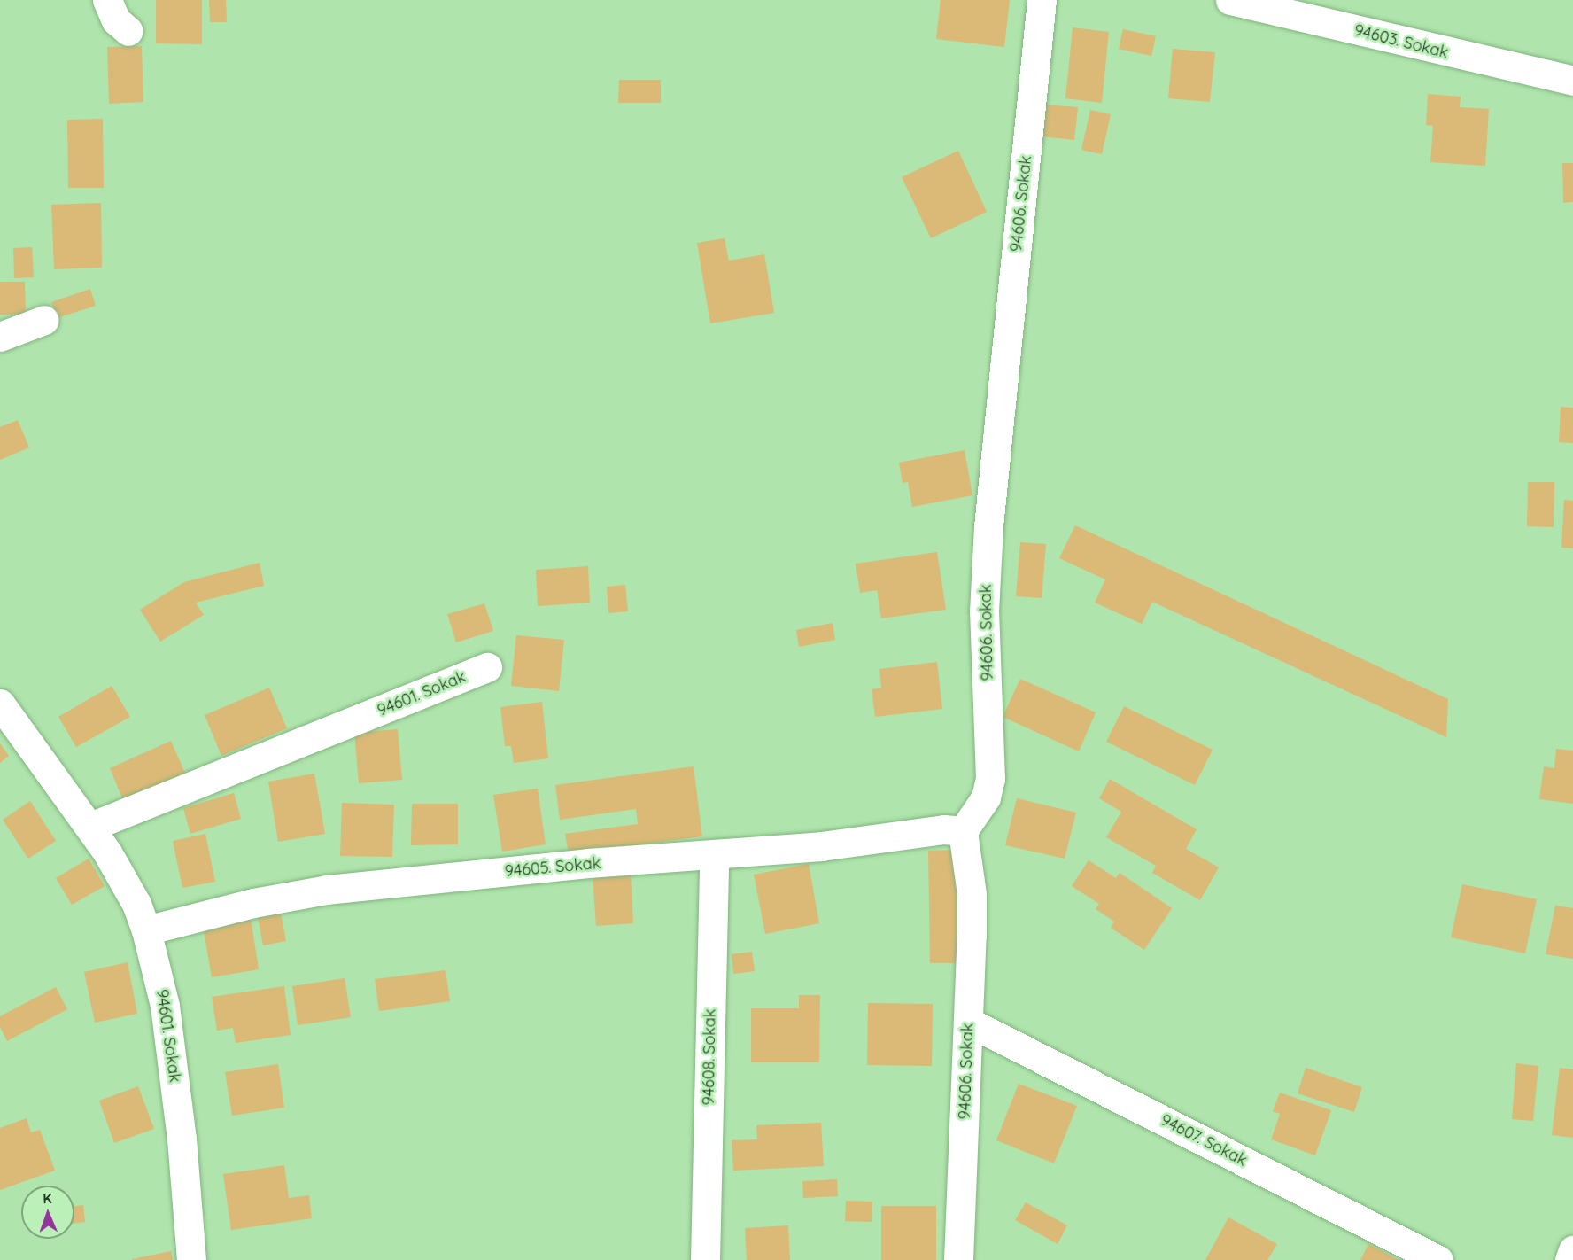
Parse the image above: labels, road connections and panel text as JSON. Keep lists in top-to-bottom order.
{
  "streets": {
    "street": [
      "94603. Sokak",
      "94606. Sokak",
      "94601. Sokak",
      "94605. Sokak",
      "94608. Sokak",
      "94607. Sokak"
    ]
  },
  "crossings": [
    ["94606. Sokak", "94605. Sokak"],
    ["94606. Sokak", "94607. Sokak"],
    ["94601. Sokak", "94605. Sokak"],
    ["94605. Sokak", "94608. Sokak"]
  ],
  "north": "top"
}
